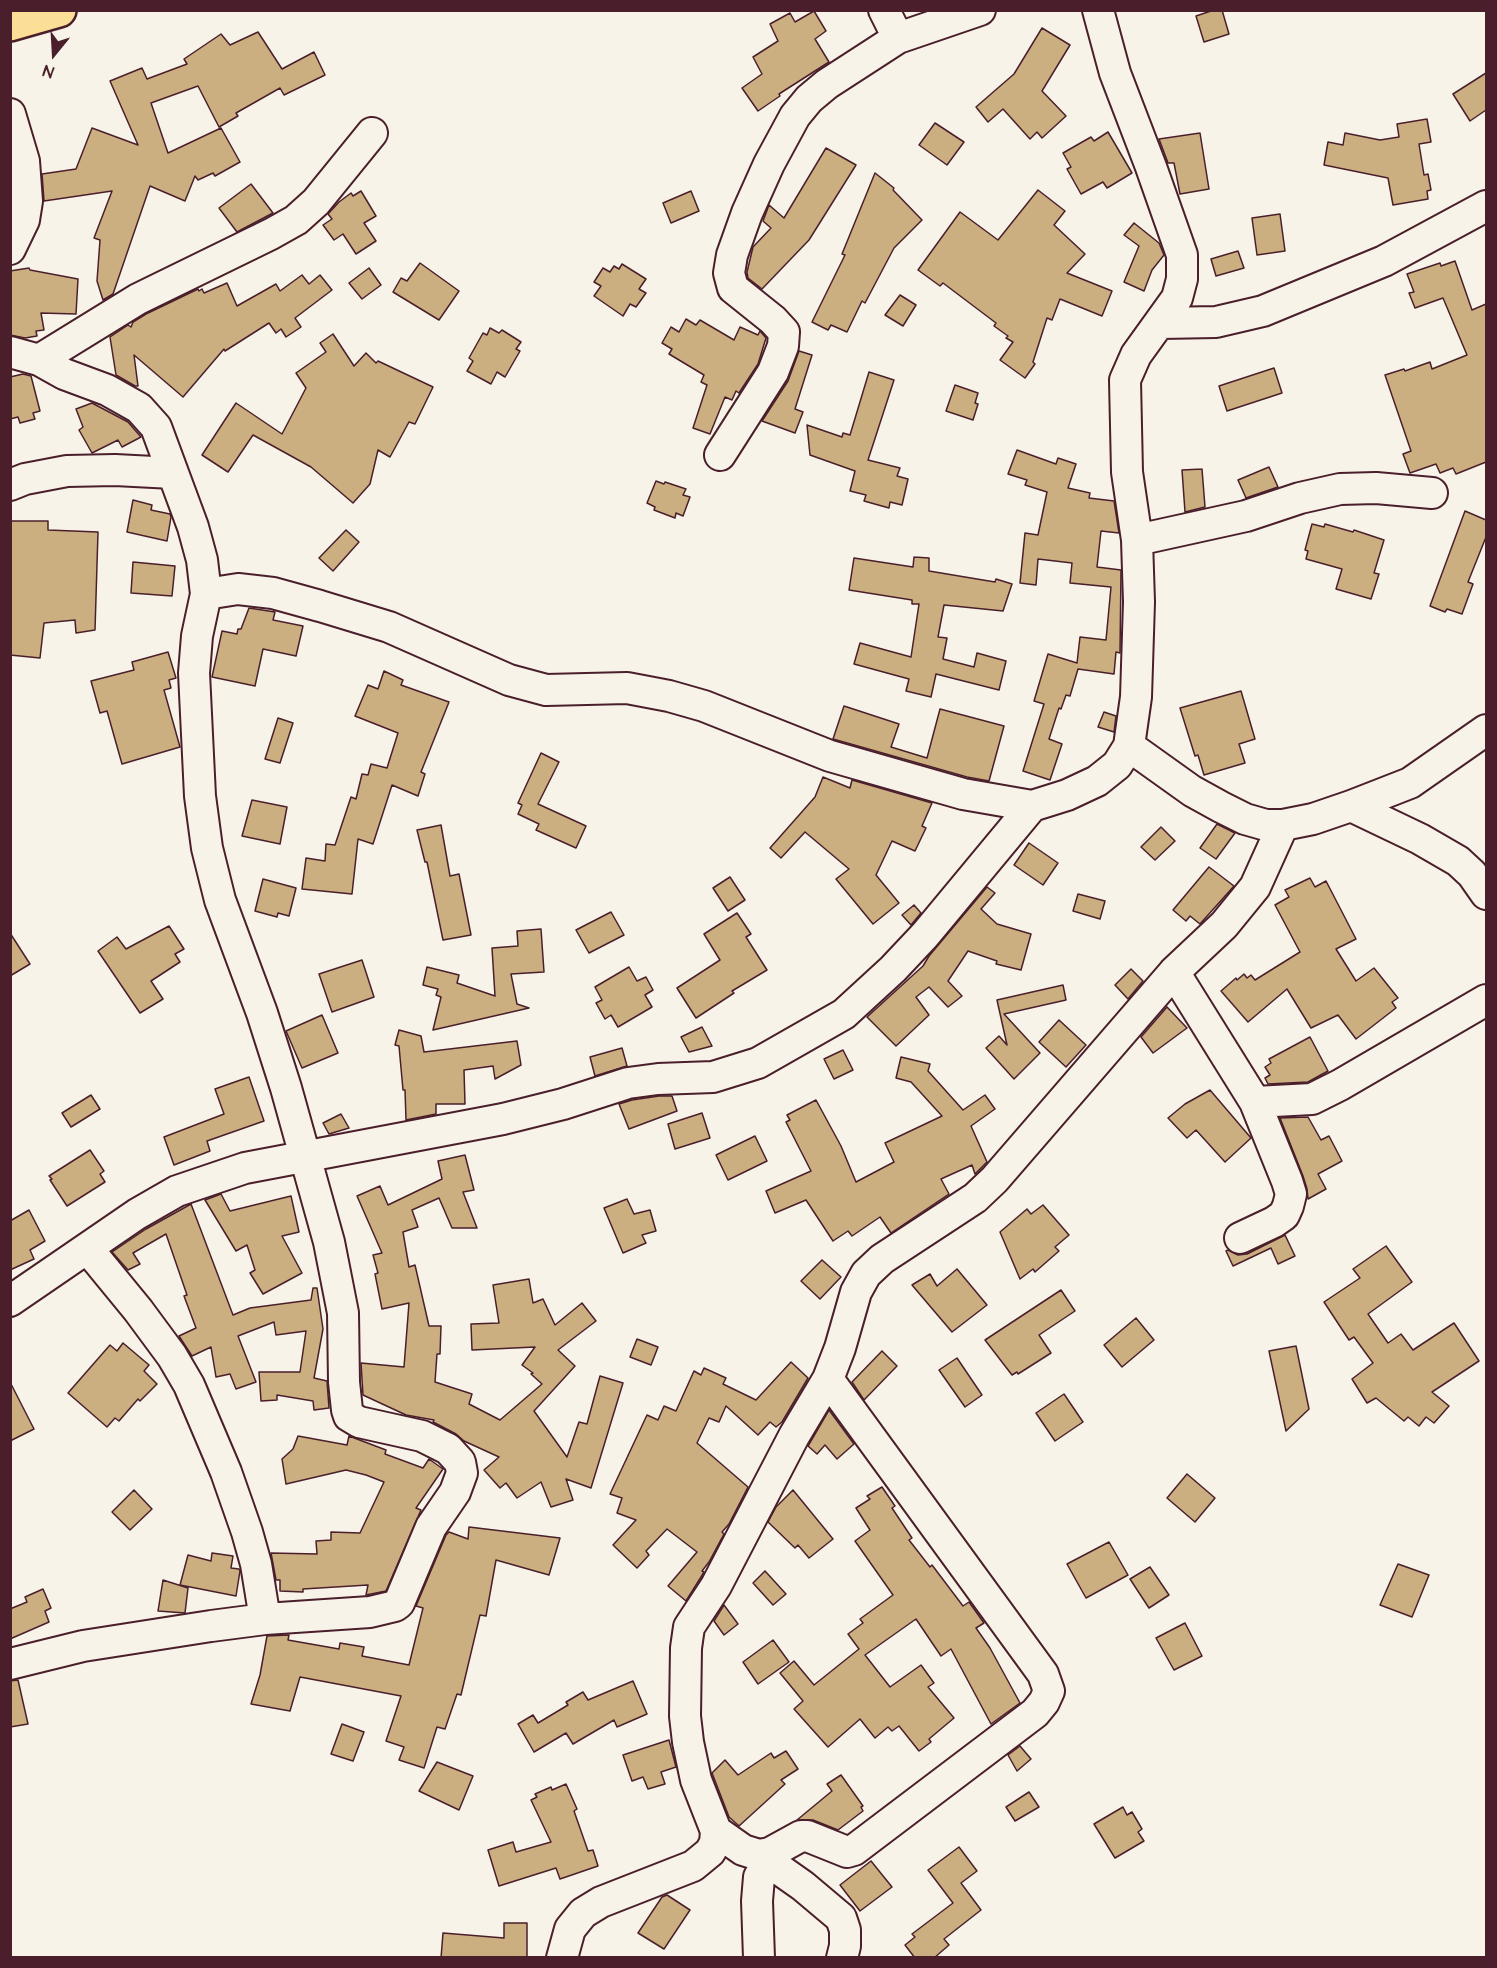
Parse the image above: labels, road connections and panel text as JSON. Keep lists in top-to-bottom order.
{
  "north": "bottom"
}
